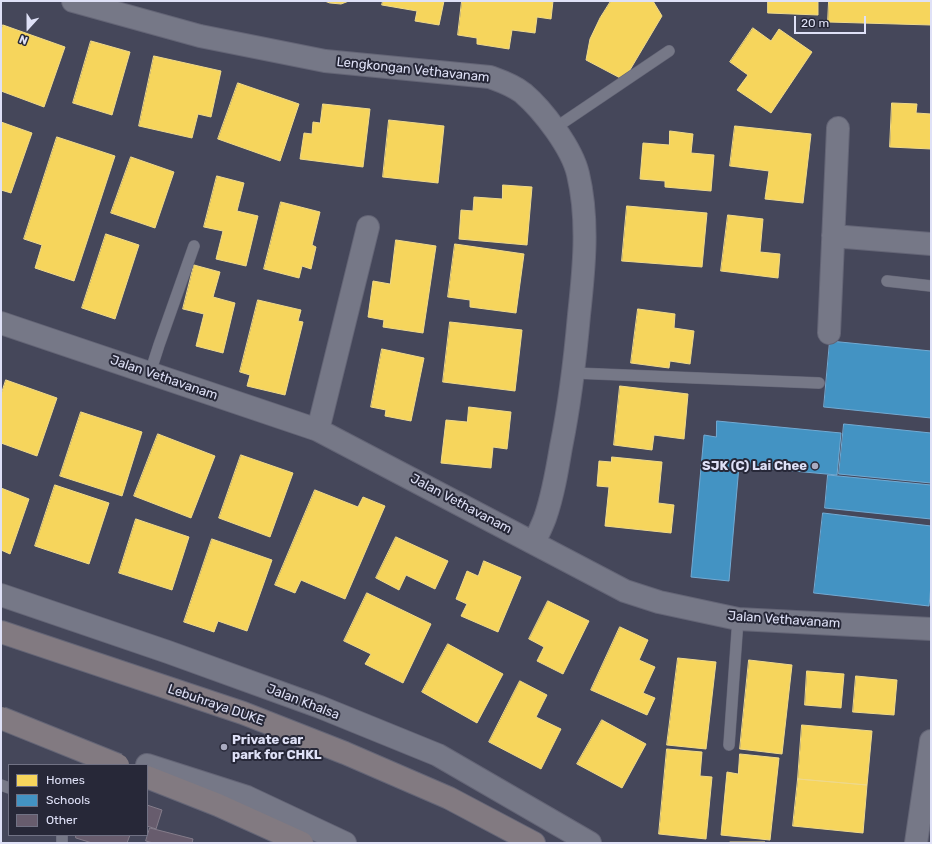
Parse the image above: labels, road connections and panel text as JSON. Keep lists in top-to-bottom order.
{
  "streets": {
    "highway": ["Lebuhraya DUKE"],
    "street": ["Lengkongan Vethavanam", "Jalan Vethavanam", "Jalan Khalsa"]
  },
  "crossings": [
    ["Lengkongan Vethavanam", "Jalan Vethavanam"]
  ],
  "places": ["SJK (C) Lai Chee", "Private car park for CHKL"],
  "legend": ["Homes", "Schools", "Other"],
  "scale_bar": "20 m",
  "north": "bottom"
}
